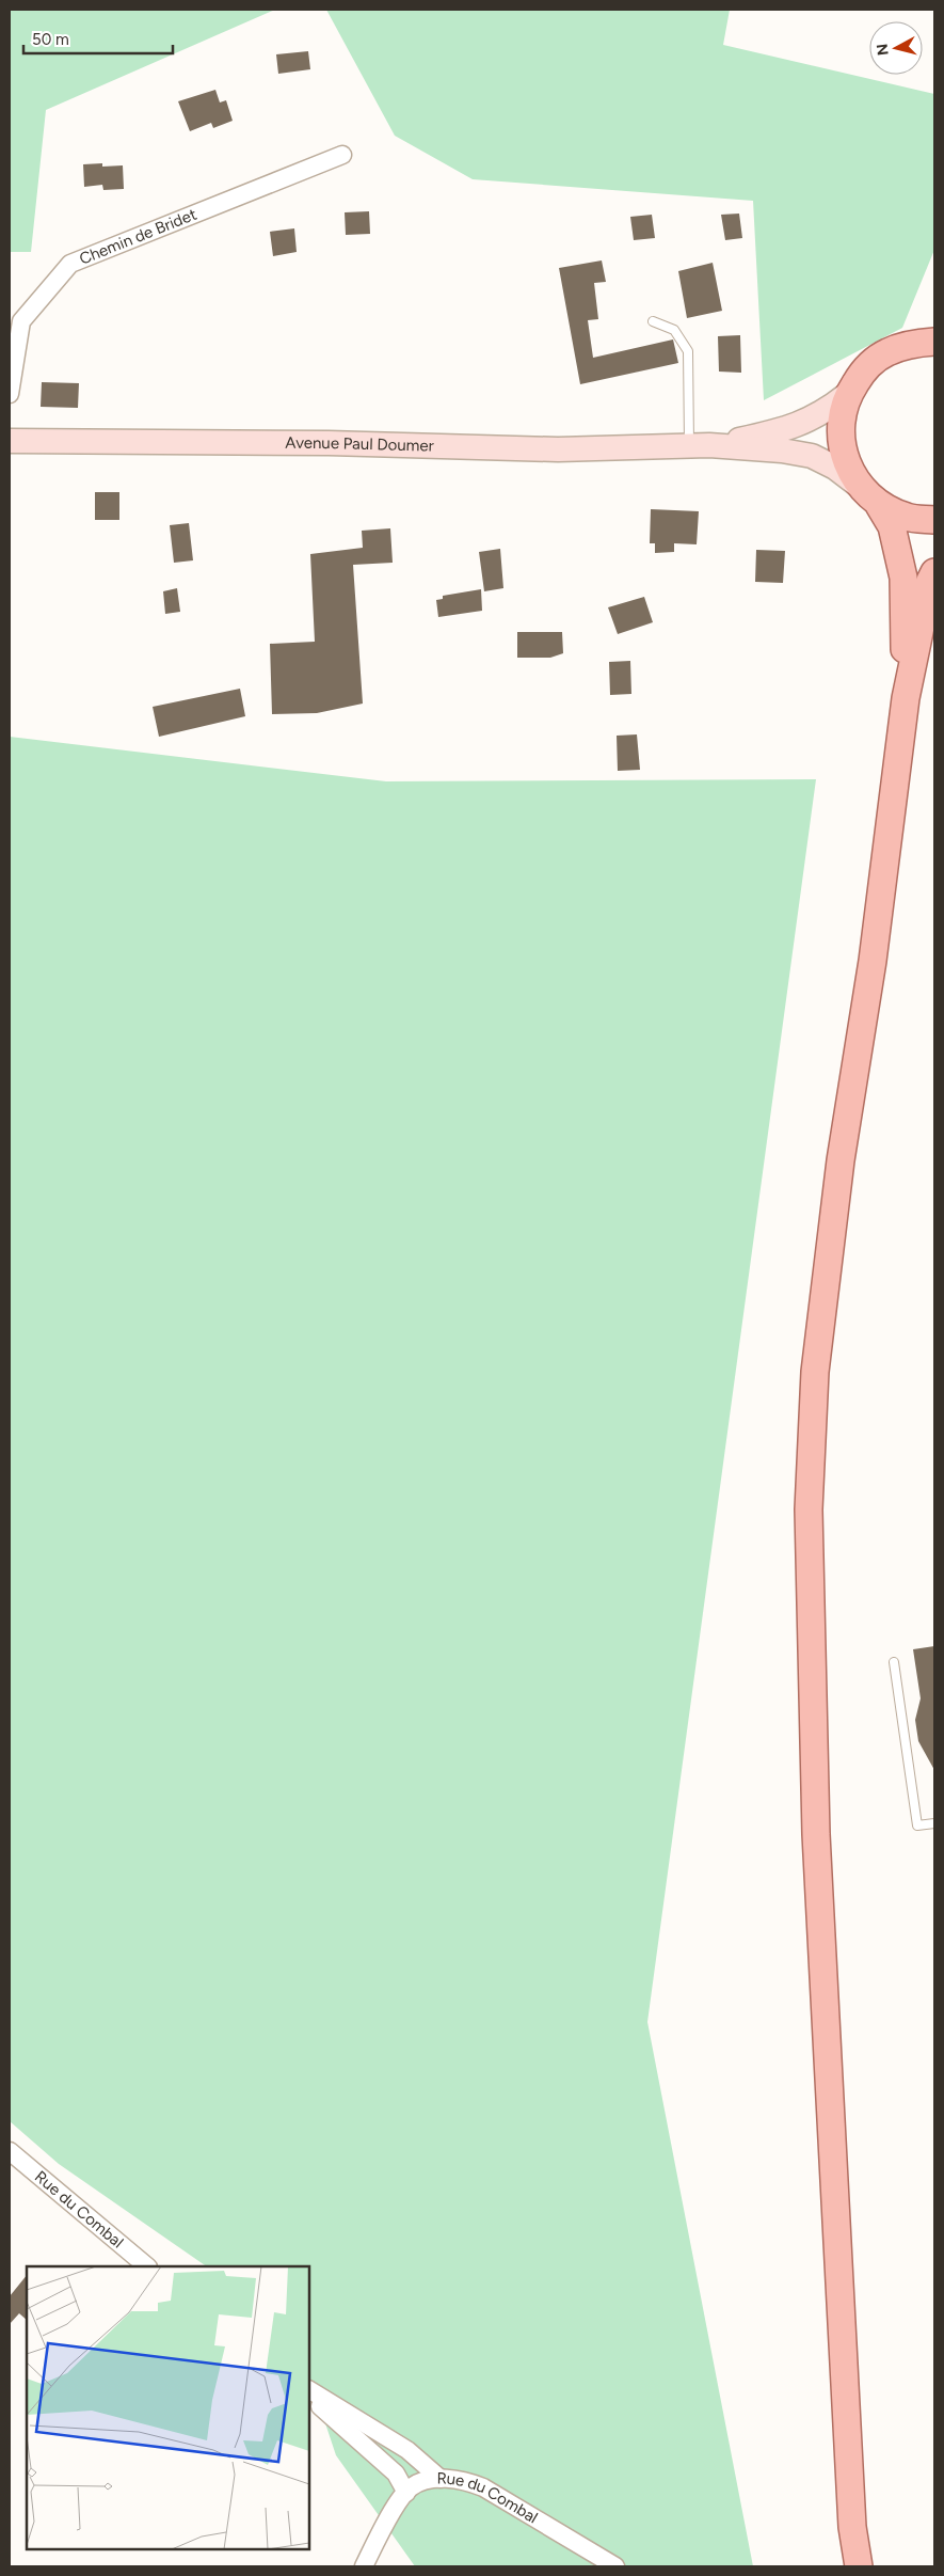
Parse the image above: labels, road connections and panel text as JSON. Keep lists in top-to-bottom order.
{
  "streets": {
    "main road": ["Avenue Paul Doumer"],
    "street": ["Chemin de Bridet", "Rue du Combal"]
  },
  "scale_bar": "50 m",
  "north": "left"
}
